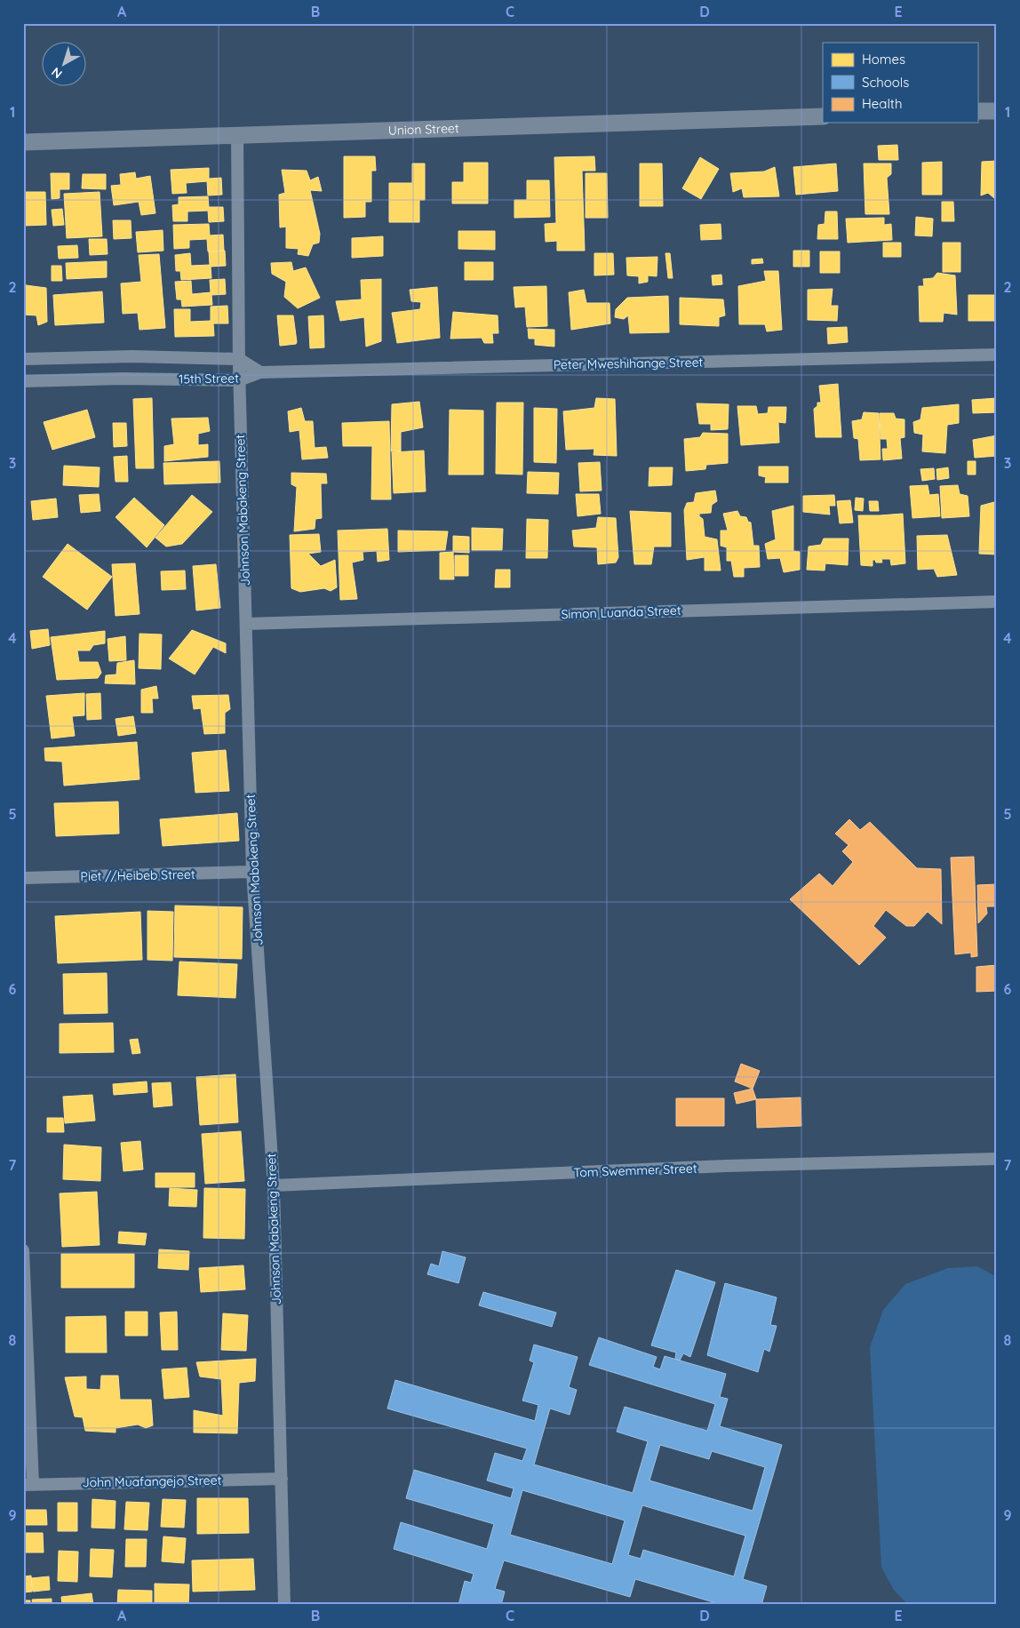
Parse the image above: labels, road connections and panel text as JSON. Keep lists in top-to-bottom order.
{
  "streets": {
    "main road": ["Union Street"],
    "street": [
      "Peter Mweshihange Street",
      "15th Street",
      "Johnson Mabakeng Street",
      "Simon Luanda Street",
      "Piet //Heibeb Street",
      "Tom Swemmer Street",
      "John Muafangejo Street"
    ]
  },
  "crossings": [
    ["Union Street", "Johnson Mabakeng Street"],
    ["Peter Mweshihange Street", "15th Street"],
    ["15th Street", "Johnson Mabakeng Street"],
    ["Johnson Mabakeng Street", "Simon Luanda Street"],
    ["Johnson Mabakeng Street", "Piet //Heibeb Street"],
    ["Johnson Mabakeng Street", "Tom Swemmer Street"],
    ["Johnson Mabakeng Street", "John Muafangejo Street"]
  ],
  "legend": ["Homes", "Schools", "Health"],
  "north": "bottom left",
  "grid": {
    "columns": [
      "A",
      "B",
      "C",
      "D",
      "E"
    ],
    "rows": [
      "1",
      "2",
      "3",
      "4",
      "5",
      "6",
      "7",
      "8",
      "9"
    ]
  }
}
